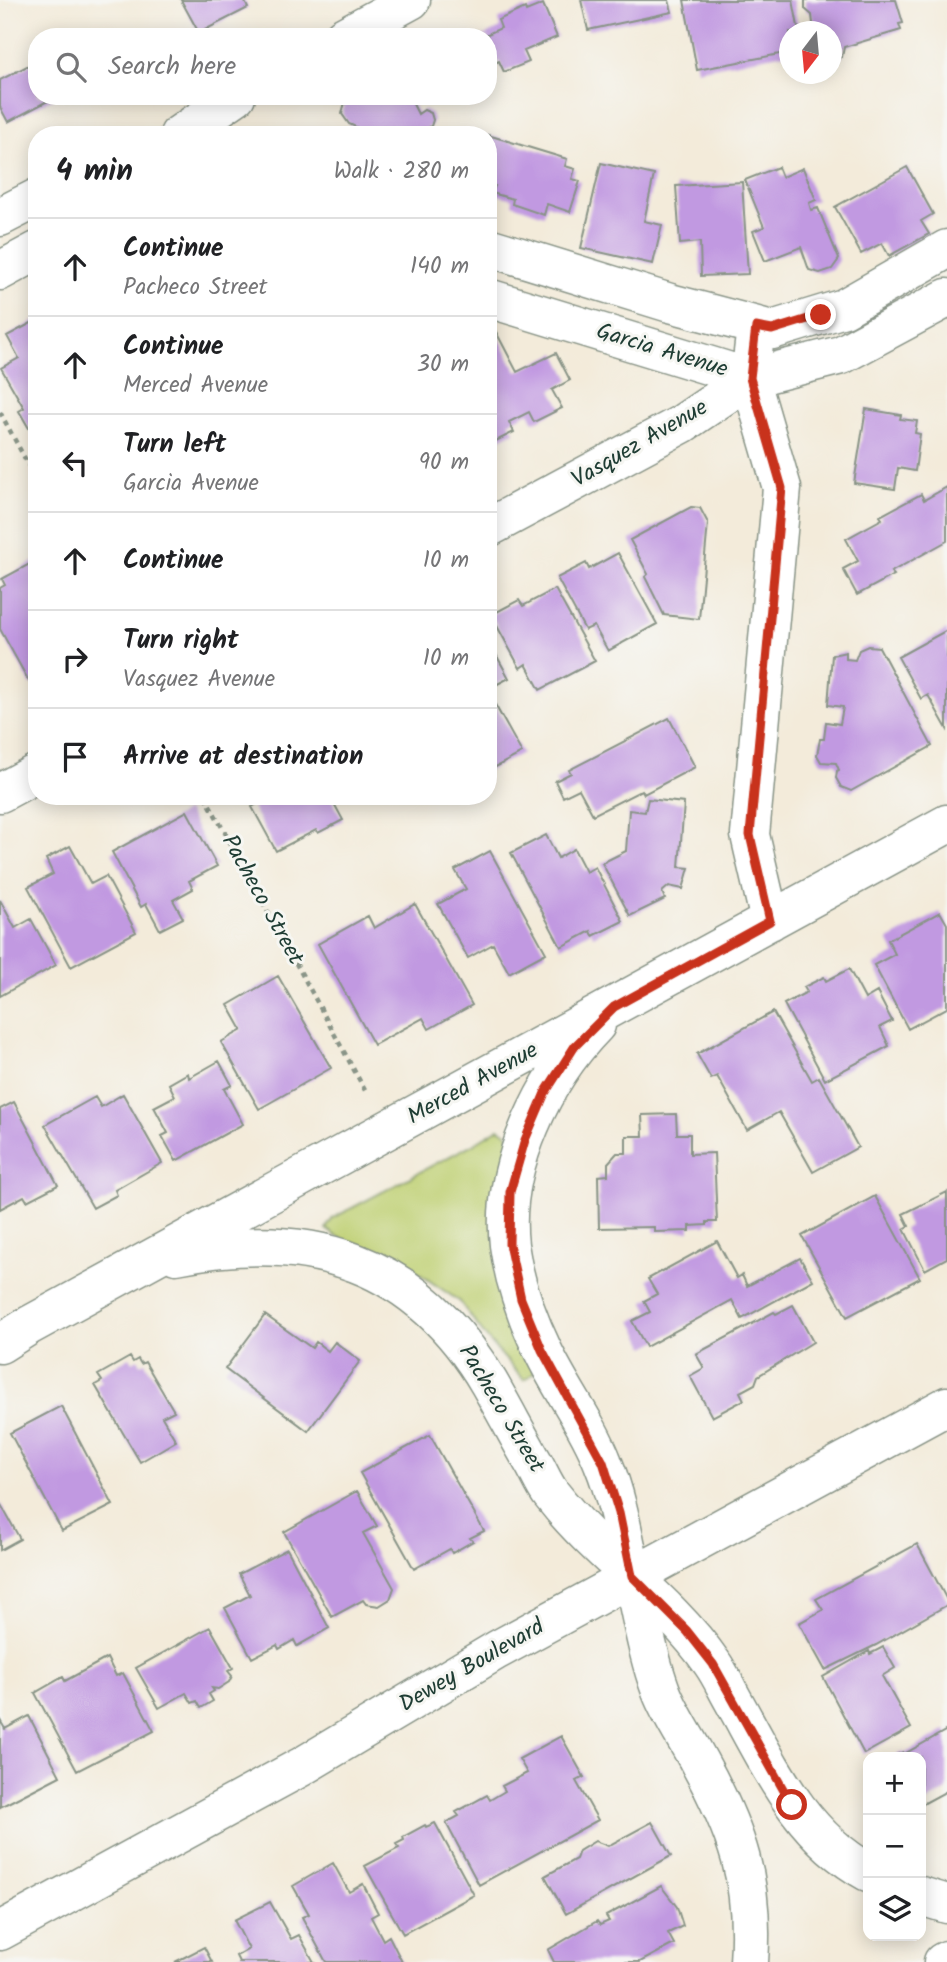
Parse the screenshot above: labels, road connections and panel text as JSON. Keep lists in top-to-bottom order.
{
  "streets": {
    "street": [
      "Garcia Avenue",
      "Vasquez Avenue",
      "Pacheco Street",
      "Merced Avenue",
      "Dewey Boulevard"
    ]
  },
  "crossings": [
    ["Garcia Avenue", "Vasquez Avenue"],
    ["Garcia Avenue", "Merced Avenue"],
    ["Pacheco Street", "Merced Avenue"],
    ["Pacheco Street", "Dewey Boulevard"]
  ],
  "north": "bottom",
  "page": {
    "search": "Search here",
    "heading": ["4 min", "Walk · 280 m"],
    "list": [
      ["Continue", "Pacheco Street", "140 m"],
      ["Continue", "Merced Avenue", "30 m"],
      ["Turn left", "Garcia Avenue", "90 m"],
      ["Continue", "10 m"],
      ["Turn right", "Vasquez Avenue", "10 m"],
      "Arrive at destination"
    ],
    "map_buttons": ["+", "−"]
  }
}
